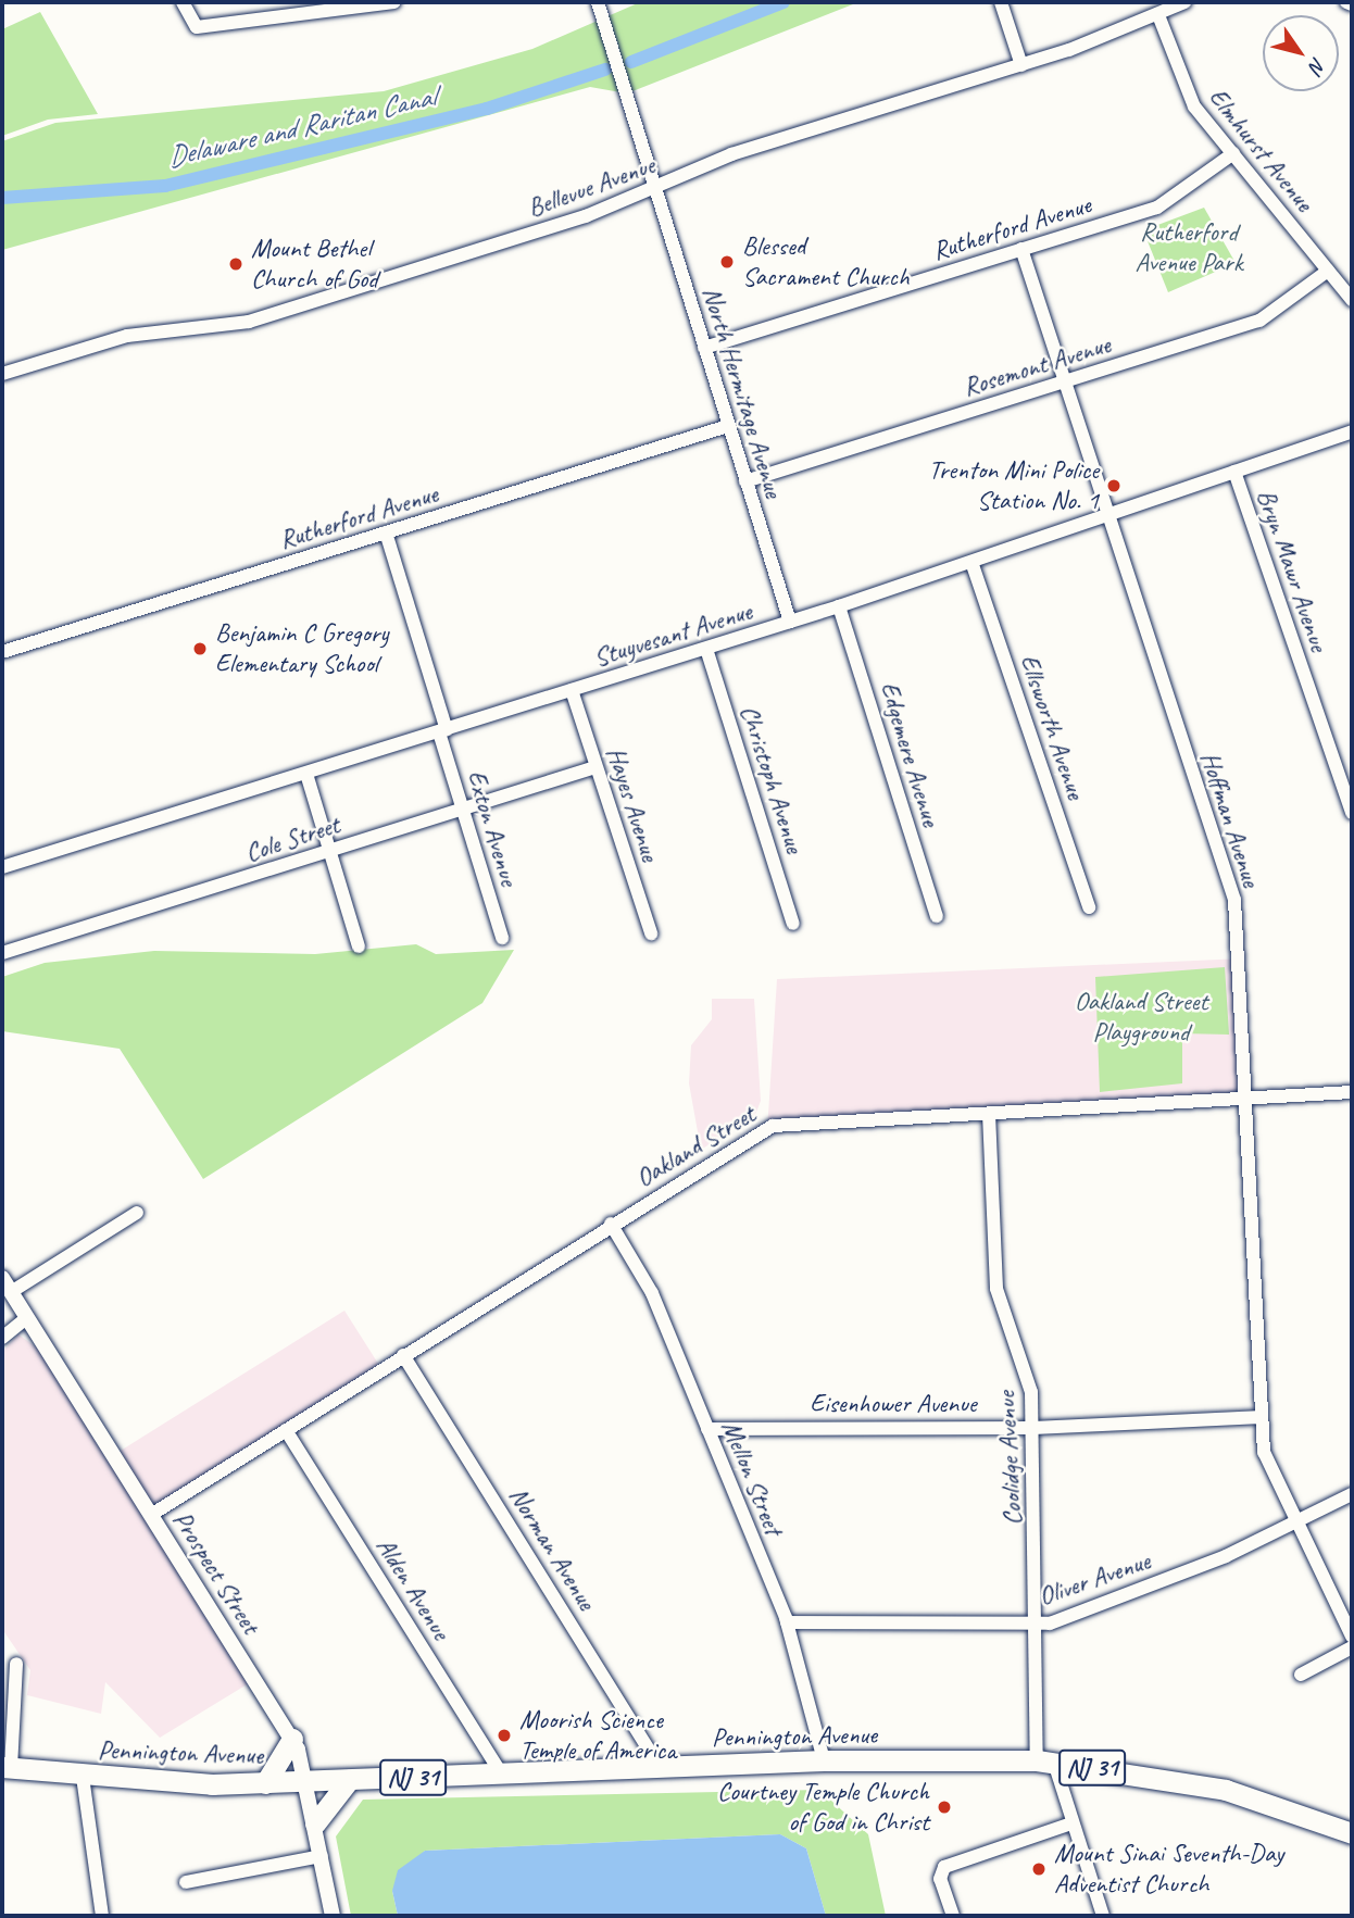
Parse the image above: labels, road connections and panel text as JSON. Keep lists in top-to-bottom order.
{
  "streets": {
    "main road": ["Pennington Avenue", "NJ 31"],
    "street": [
      "Elmhurst Avenue",
      "Bellevue Avenue",
      "Rutherford Avenue",
      "Rosemont Avenue",
      "North Hermitage Avenue",
      "Bryn Mawr Avenue",
      "Stuyvesant Avenue",
      "Ellsworth Avenue",
      "Edgemere Avenue",
      "Christoph Avenue",
      "Hayes Avenue",
      "Hoffman Avenue",
      "Exton Avenue",
      "Cole Street",
      "Oakland Street",
      "Eisenhower Avenue",
      "Coolidge Avenue",
      "Mellon Street",
      "Norman Avenue",
      "Prospect Street",
      "Oliver Avenue",
      "Alden Avenue"
    ]
  },
  "crossings": [
    ["Elmhurst Avenue", "Bellevue Avenue"],
    ["Elmhurst Avenue", "Rutherford Avenue"],
    ["Elmhurst Avenue", "Rosemont Avenue"],
    ["Bellevue Avenue", "North Hermitage Avenue"],
    ["Rutherford Avenue", "North Hermitage Avenue"],
    ["Rutherford Avenue", "Hoffman Avenue"],
    ["Rutherford Avenue", "Exton Avenue"],
    ["Rosemont Avenue", "North Hermitage Avenue"],
    ["Rosemont Avenue", "Hoffman Avenue"],
    ["North Hermitage Avenue", "Stuyvesant Avenue"],
    ["Bryn Mawr Avenue", "Stuyvesant Avenue"],
    ["Stuyvesant Avenue", "Ellsworth Avenue"],
    ["Stuyvesant Avenue", "Edgemere Avenue"],
    ["Stuyvesant Avenue", "Christoph Avenue"],
    ["Stuyvesant Avenue", "Hayes Avenue"],
    ["Stuyvesant Avenue", "Hoffman Avenue"],
    ["Stuyvesant Avenue", "Exton Avenue"],
    ["Hayes Avenue", "Cole Street"],
    ["Hoffman Avenue", "Oakland Street"],
    ["Hoffman Avenue", "Eisenhower Avenue"],
    ["Hoffman Avenue", "Oliver Avenue"],
    ["Exton Avenue", "Cole Street"],
    ["Oakland Street", "Coolidge Avenue"],
    ["Oakland Street", "Mellon Street"],
    ["Oakland Street", "Norman Avenue"],
    ["Oakland Street", "Prospect Street"],
    ["Oakland Street", "Alden Avenue"],
    ["Eisenhower Avenue", "Coolidge Avenue"],
    ["Eisenhower Avenue", "Mellon Street"],
    ["Coolidge Avenue", "Oliver Avenue"],
    ["Coolidge Avenue", "Pennington Avenue"],
    ["Mellon Street", "Oliver Avenue"],
    ["Mellon Street", "Pennington Avenue"],
    ["Norman Avenue", "Pennington Avenue"],
    ["Prospect Street", "Pennington Avenue"],
    ["Alden Avenue", "Pennington Avenue"]
  ],
  "water": ["Delaware and Raritan Canal"],
  "parks": ["Rutherford Avenue Park", "Oakland Street Playground"],
  "places": [
    "Blessed Sacrament Church",
    "Mount Bethel Church of God",
    "Trenton Mini Police Station No. 1",
    "Benjamin C Gregory Elementary School",
    "Moorish Science Temple of America",
    "Courtney Temple Church of God in Christ",
    "Mount Sinai Seventh-Day Adventist Church"
  ],
  "north": "bottom right"
}
